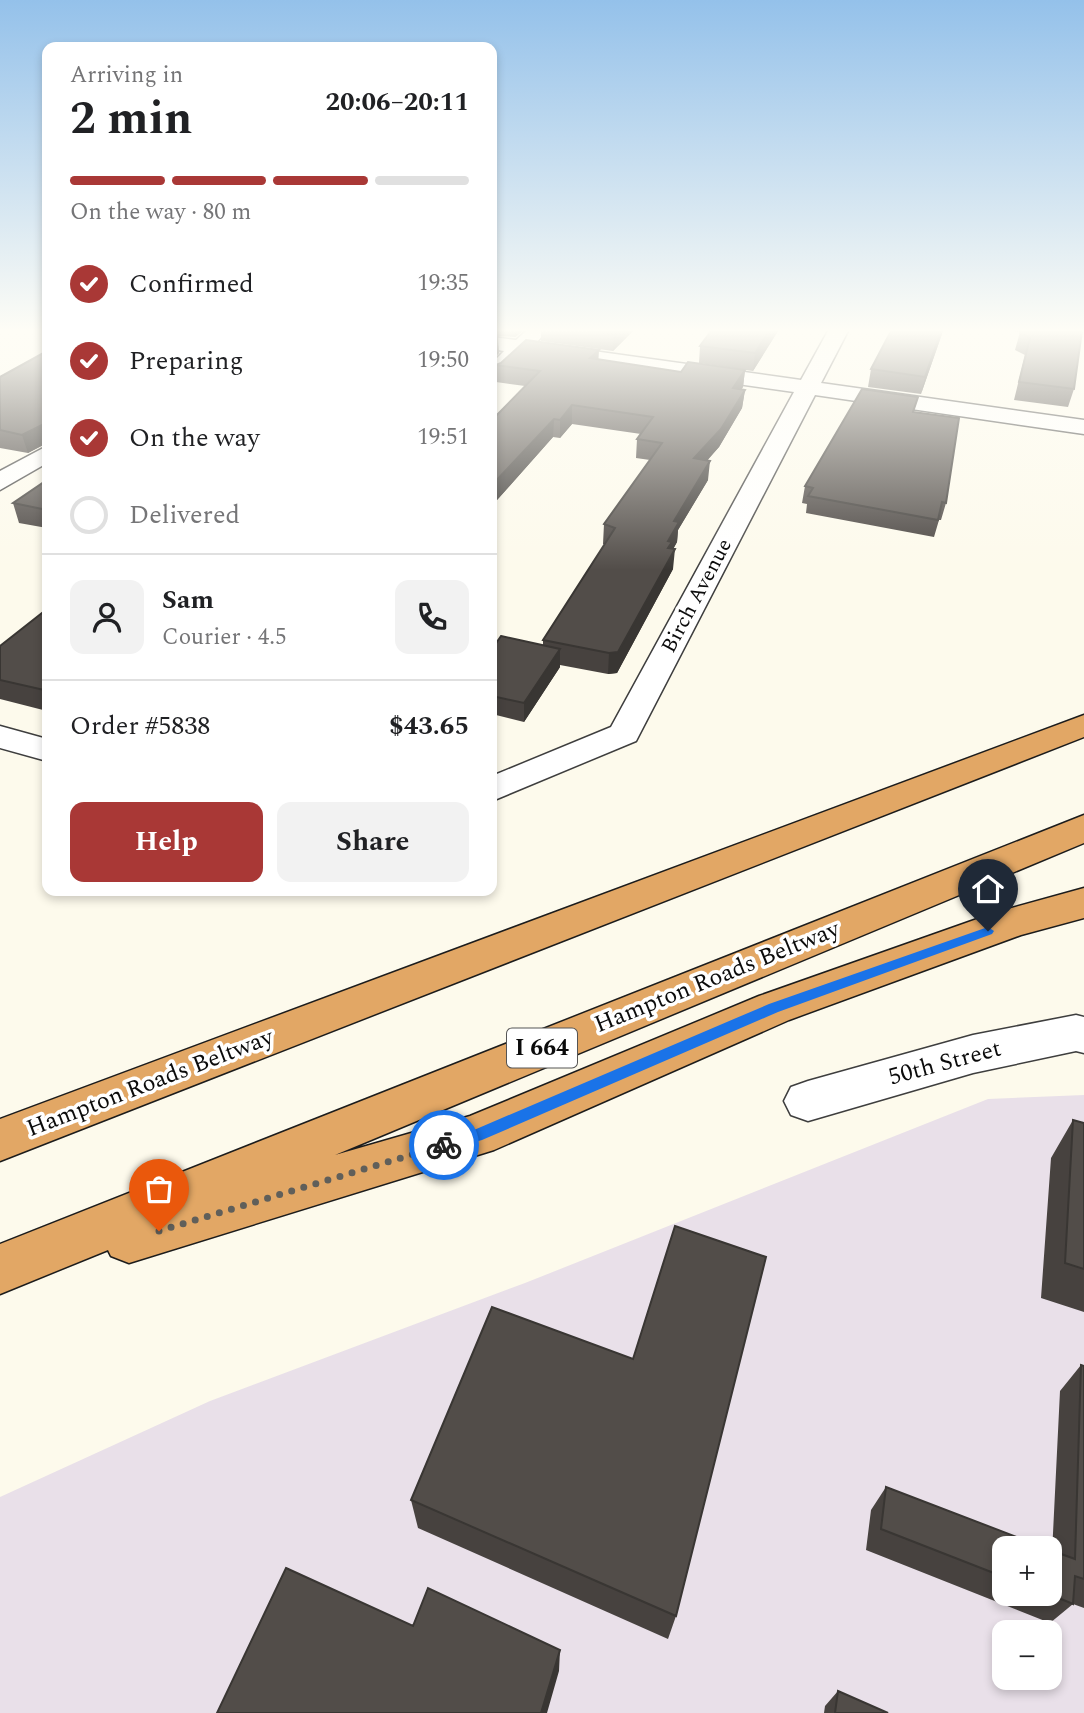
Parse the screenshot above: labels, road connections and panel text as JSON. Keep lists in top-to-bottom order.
{
  "streets": {
    "highway": ["Hampton Roads Beltway", "I 664"],
    "street": ["Birch Avenue", "50th Street"]
  },
  "page": {
    "heading": ["2 min", "Arriving in", "20:06–20:11"],
    "panel": [
      "Sam",
      "Courier · 4.5",
      "Order #5838",
      "$43.65"
    ],
    "bar": "On the way · 80 m",
    "list": [
      ["Confirmed", "19:35"],
      ["Preparing", "19:50"],
      ["On the way", "19:51"],
      "Delivered"
    ],
    "buttons": ["Help", "Share"],
    "map_buttons": ["+", "−"]
  }
}
